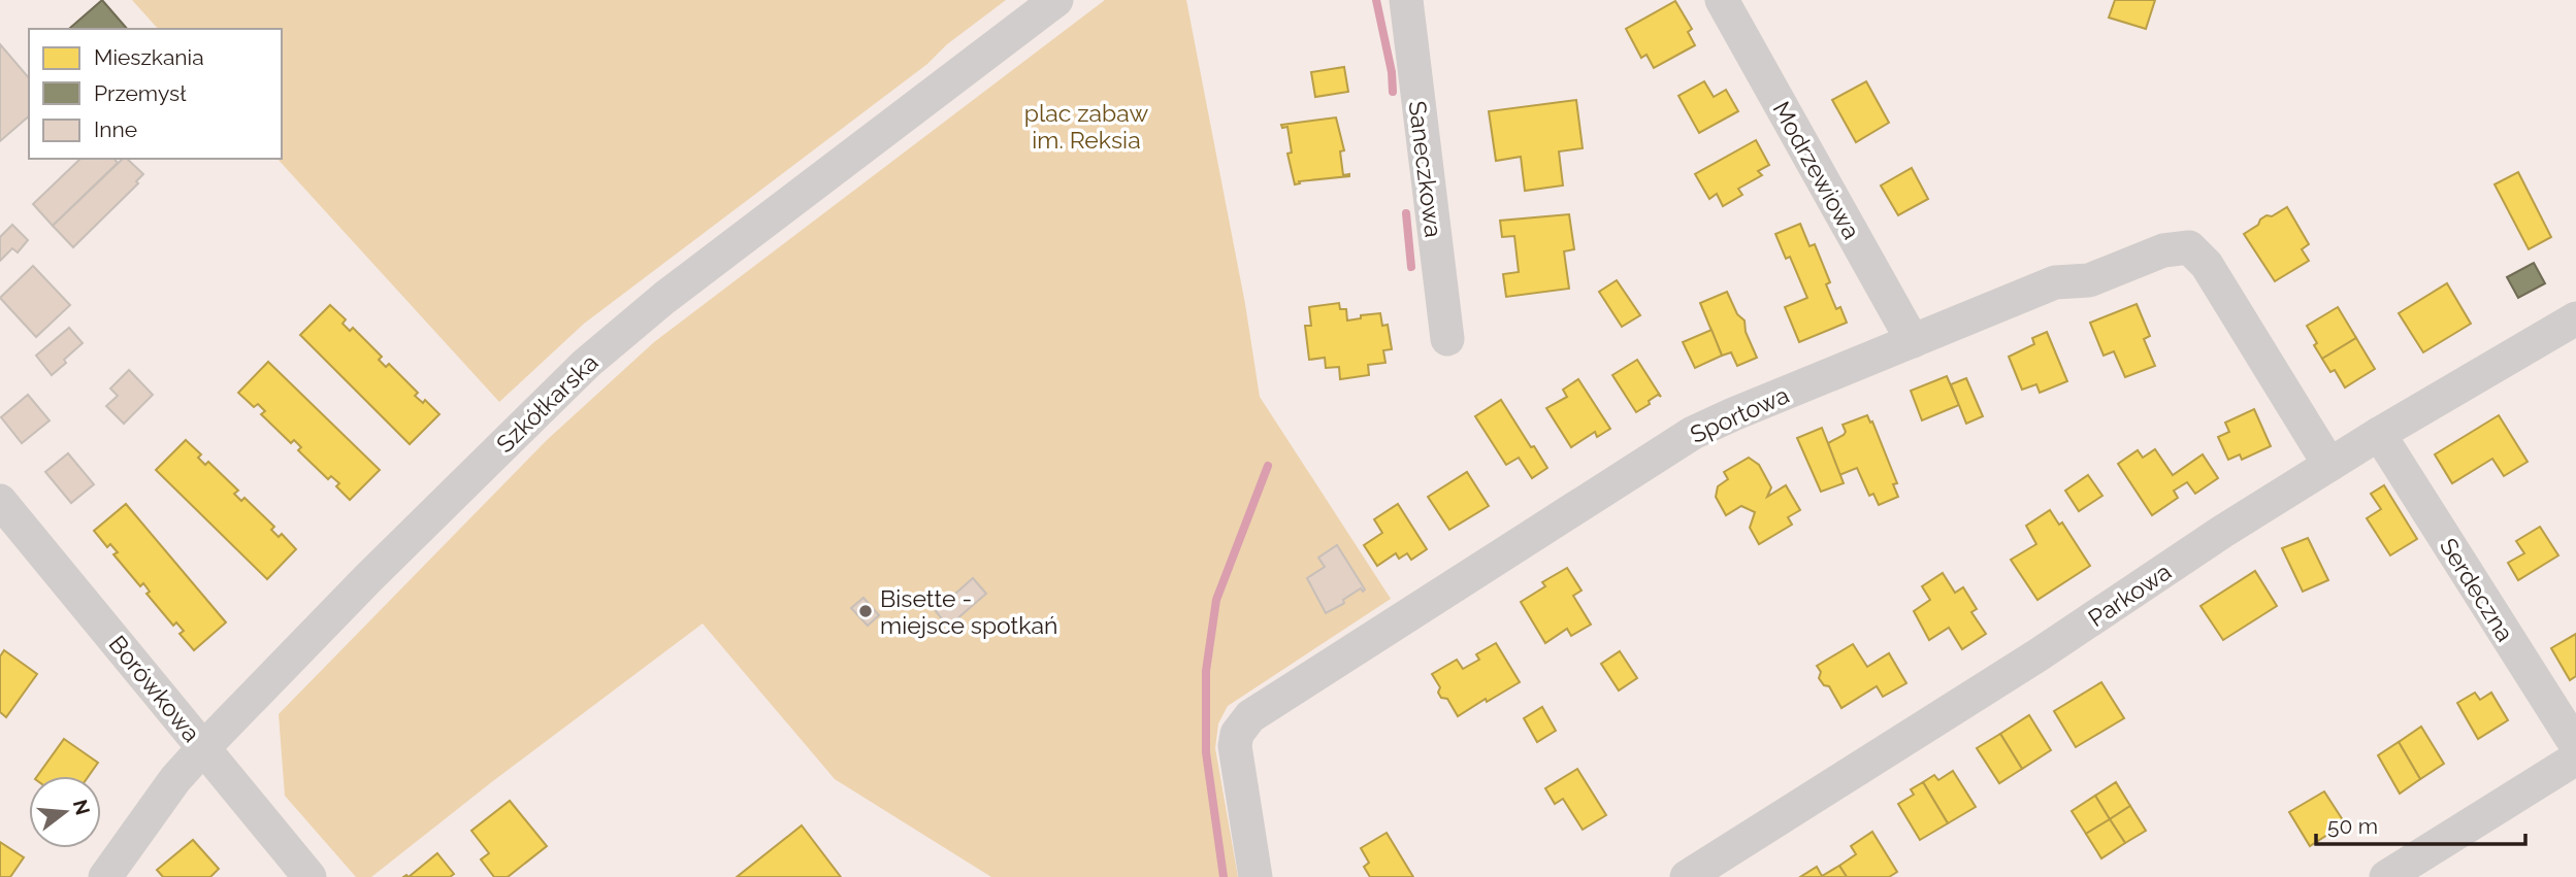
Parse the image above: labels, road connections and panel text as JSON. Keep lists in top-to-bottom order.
{
  "streets": {
    "street": [
      "Saneczkowa",
      "Modrzewiowa",
      "Szkółkarska",
      "Sportowa",
      "Serdeczna",
      "Parkowa",
      "Borówkowa"
    ]
  },
  "crossings": [
    ["Modrzewiowa", "Sportowa"],
    ["Szkółkarska", "Borówkowa"],
    ["Sportowa", "Parkowa"],
    ["Serdeczna", "Parkowa"]
  ],
  "parks": ["plac zabaw im. Reksia"],
  "places": ["Bisette - miejsce spotkań"],
  "legend": ["Mieszkania", "Przemysł", "Inne"],
  "scale_bar": "50 m",
  "north": "right"
}
